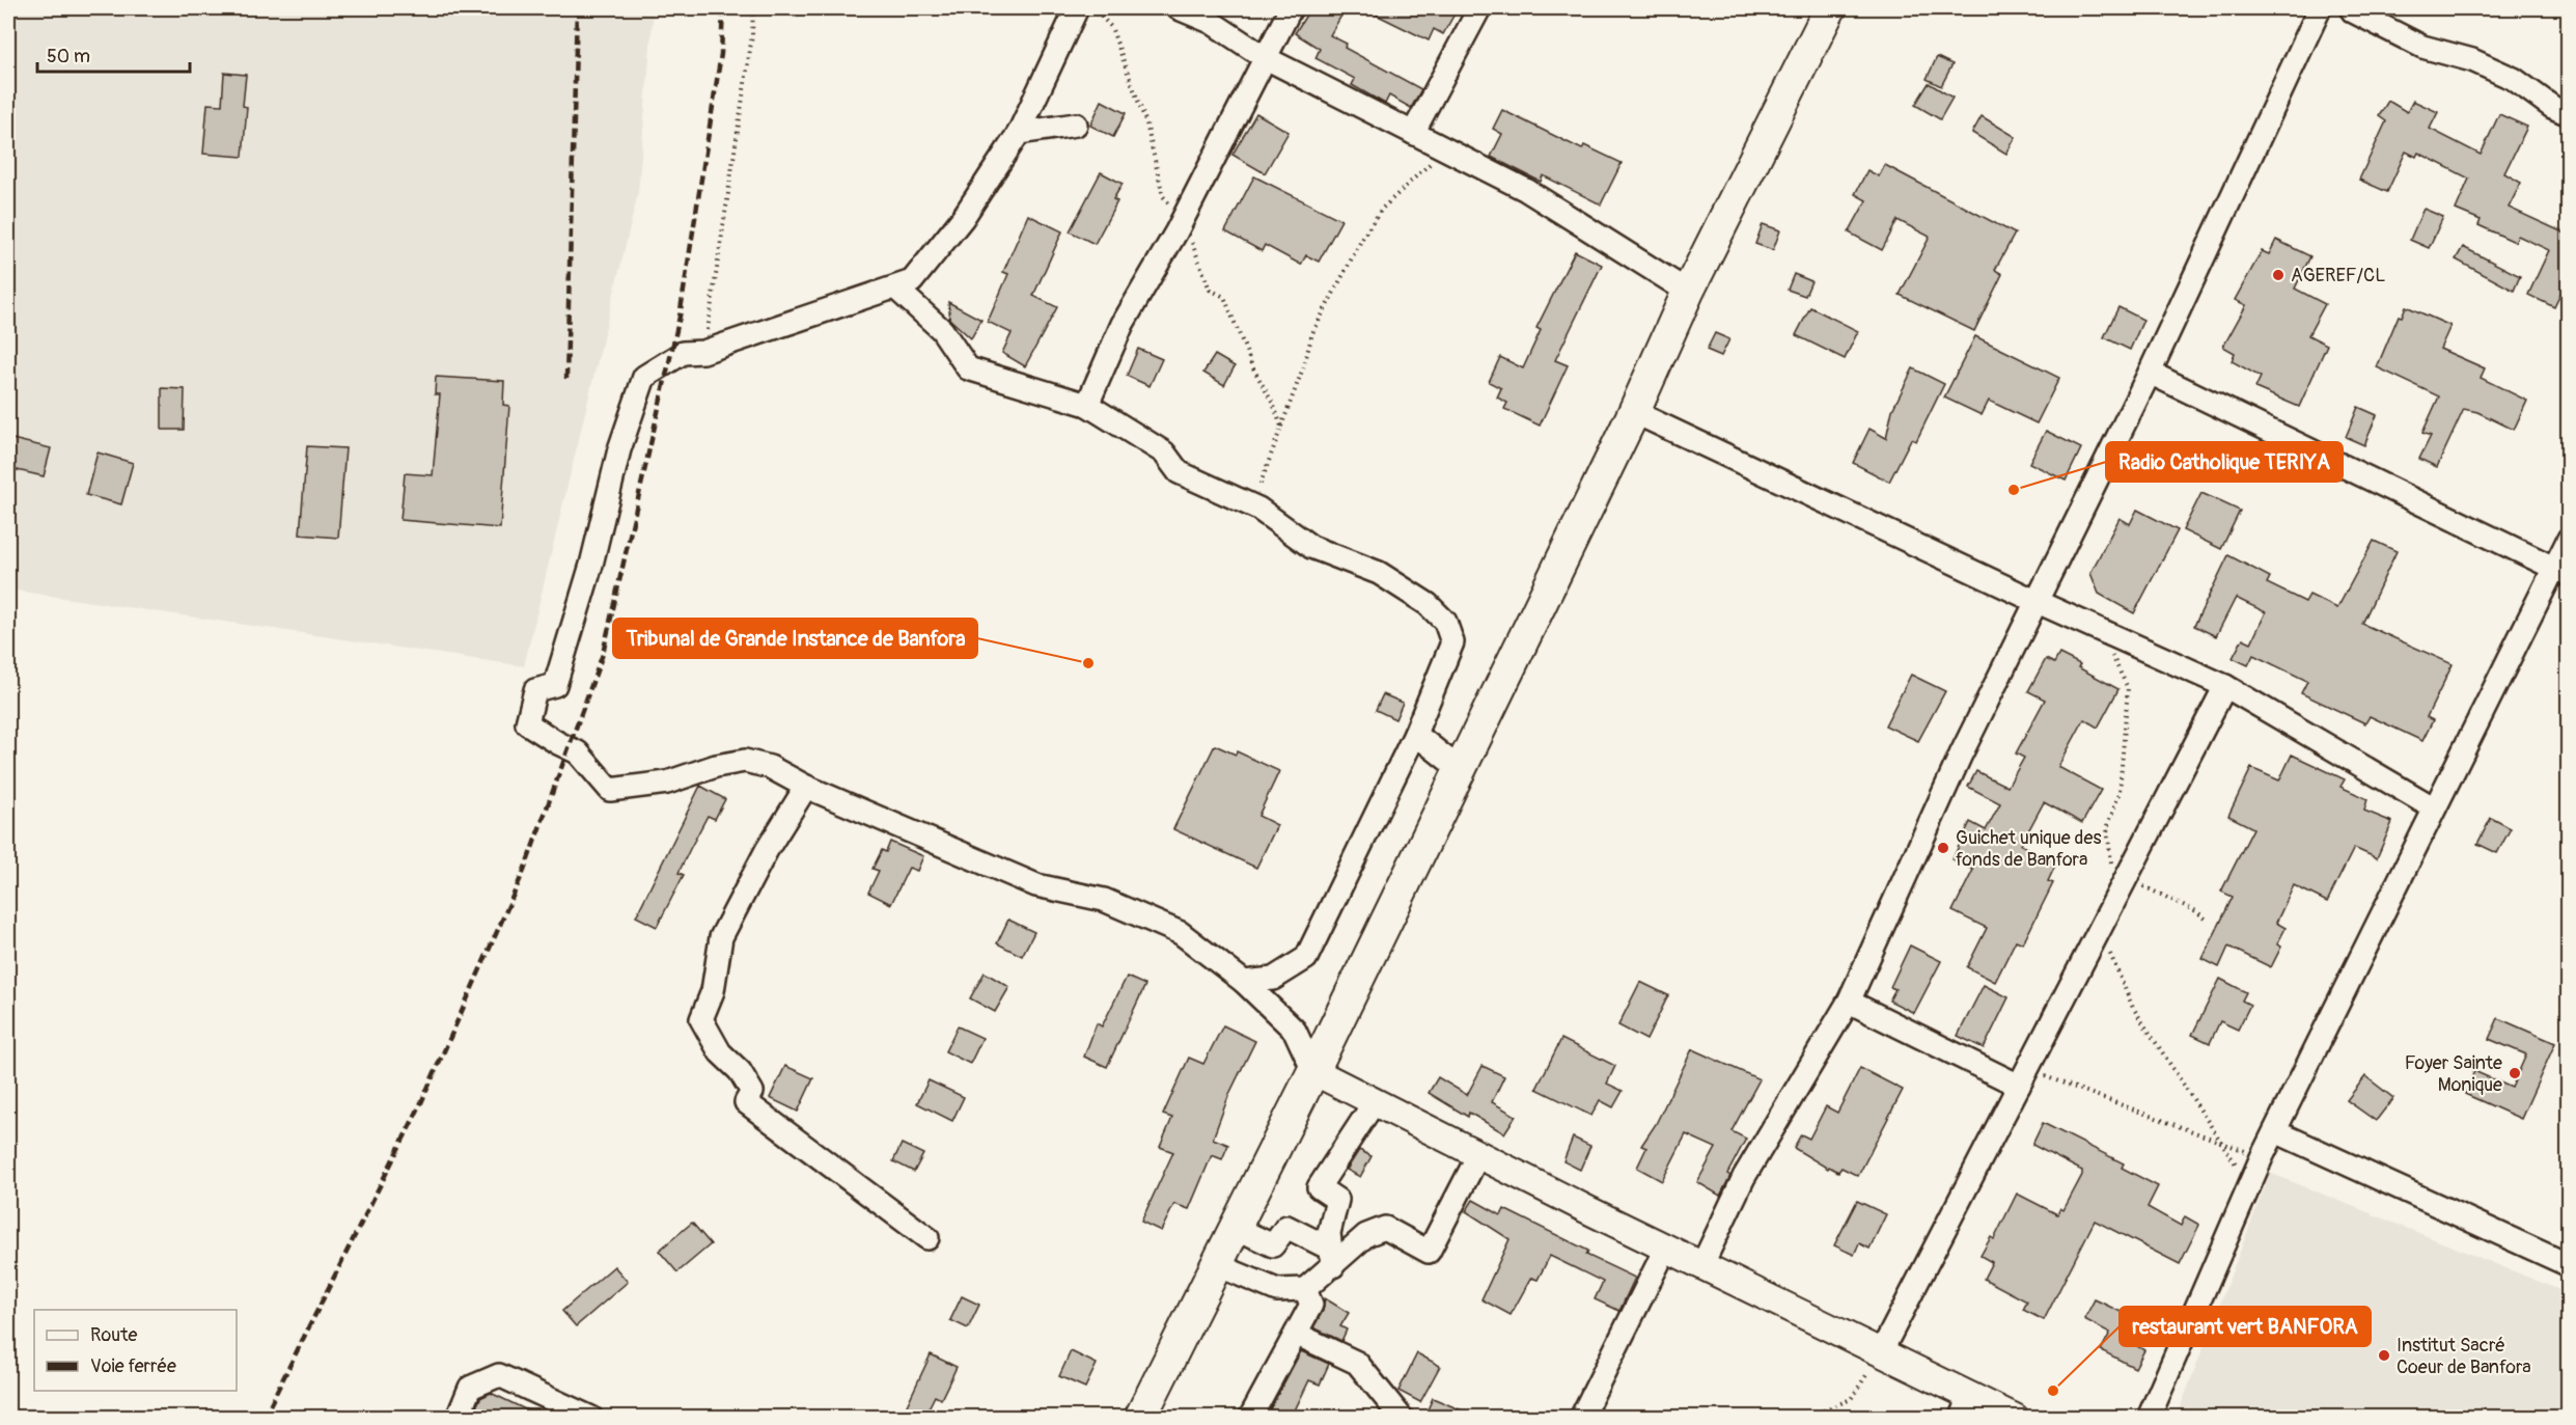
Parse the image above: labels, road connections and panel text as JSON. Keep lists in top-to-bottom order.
{
  "places": [
    "AGEREF/CL",
    "Radio Catholique TERIYA",
    "Tribunal de Grande Instance de Banfora",
    "Guichet unique des fonds de Banfora",
    "Foyer Sainte Monique",
    "Institut Sacré Coeur de Banfora",
    "restaurant vert BANFORA"
  ],
  "legend": ["Route", "Voie ferrée"],
  "scale_bar": "50 m"
}
